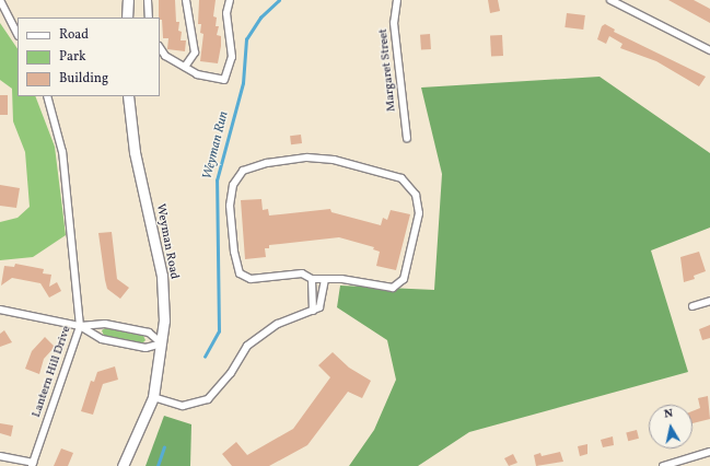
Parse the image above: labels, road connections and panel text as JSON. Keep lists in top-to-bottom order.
{
  "streets": {
    "street": ["Margaret Street", "Weyman Road", "Lantern Hill Drive"]
  },
  "water": ["Weyman Run"],
  "legend": ["Road", "Park", "Building"],
  "north": "top"
}
